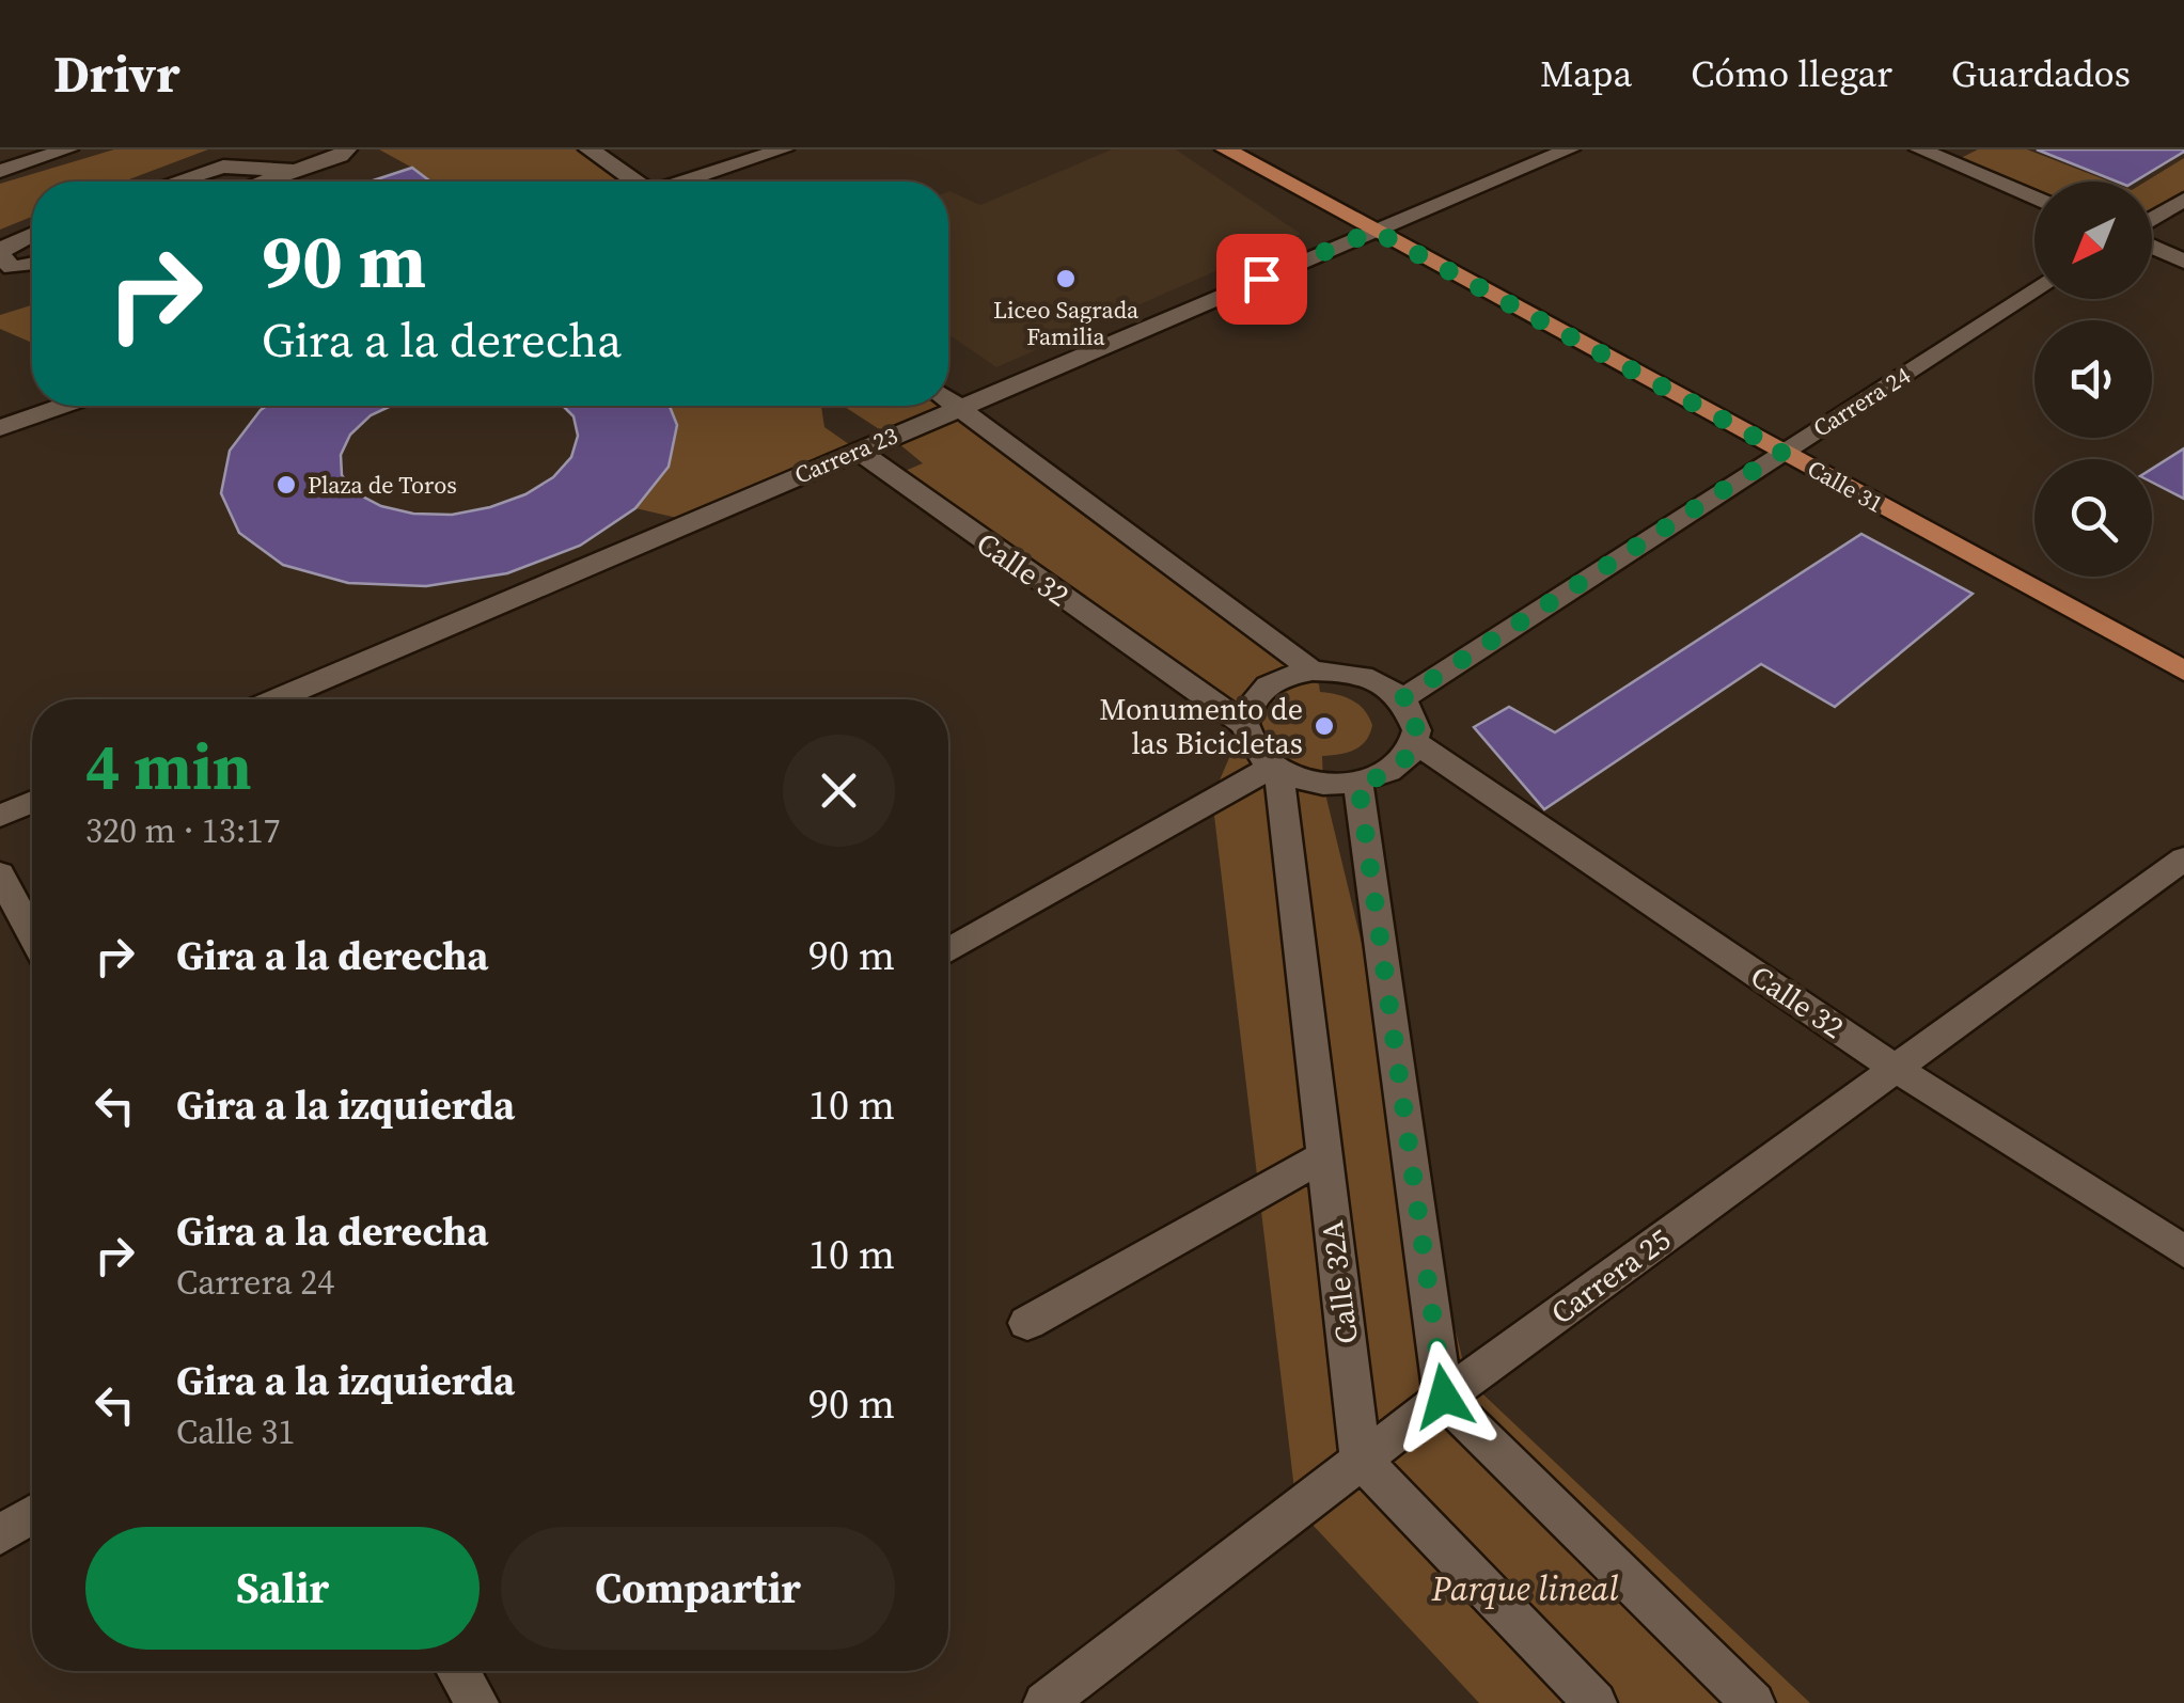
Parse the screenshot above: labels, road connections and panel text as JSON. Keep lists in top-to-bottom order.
{
  "streets": {
    "main road": ["Calle 31"],
    "street": [
      "Carrera 24",
      "Carrera 23",
      "Calle 32",
      "Carrera 25",
      "Calle 32A"
    ]
  },
  "crossings": [
    ["Carrera 24", "Calle 31"],
    ["Carrera 24", "Calle 32"],
    ["Carrera 24", "Calle 32A"],
    ["Carrera 23", "Calle 31"],
    ["Carrera 23", "Calle 32"],
    ["Calle 32", "Carrera 25"],
    ["Calle 32", "Calle 32A"],
    ["Carrera 25", "Calle 32A"]
  ],
  "parks": ["Parque lineal"],
  "places": ["Liceo Sagrada Familia", "Plaza de Toros", "Monumento de las Bicicletas"],
  "north": "bottom left",
  "page": {
    "header": "Drivr",
    "nav": ["Mapa", "Cómo llegar", "Guardados"],
    "turn": ["90 m", "Gira a la derecha"],
    "heading": ["4 min", "320 m · 13:17"],
    "list": [
      {
        "name": "Gira a la derecha",
        "value": "90 m"
      },
      {
        "name": "Gira a la izquierda",
        "value": "10 m"
      },
      {
        "name": "Gira a la derecha",
        "note": "Carrera 24",
        "value": "10 m"
      },
      {
        "name": "Gira a la izquierda",
        "note": "Calle 31",
        "value": "90 m"
      }
    ],
    "buttons": ["Salir", "Compartir"]
  }
}
